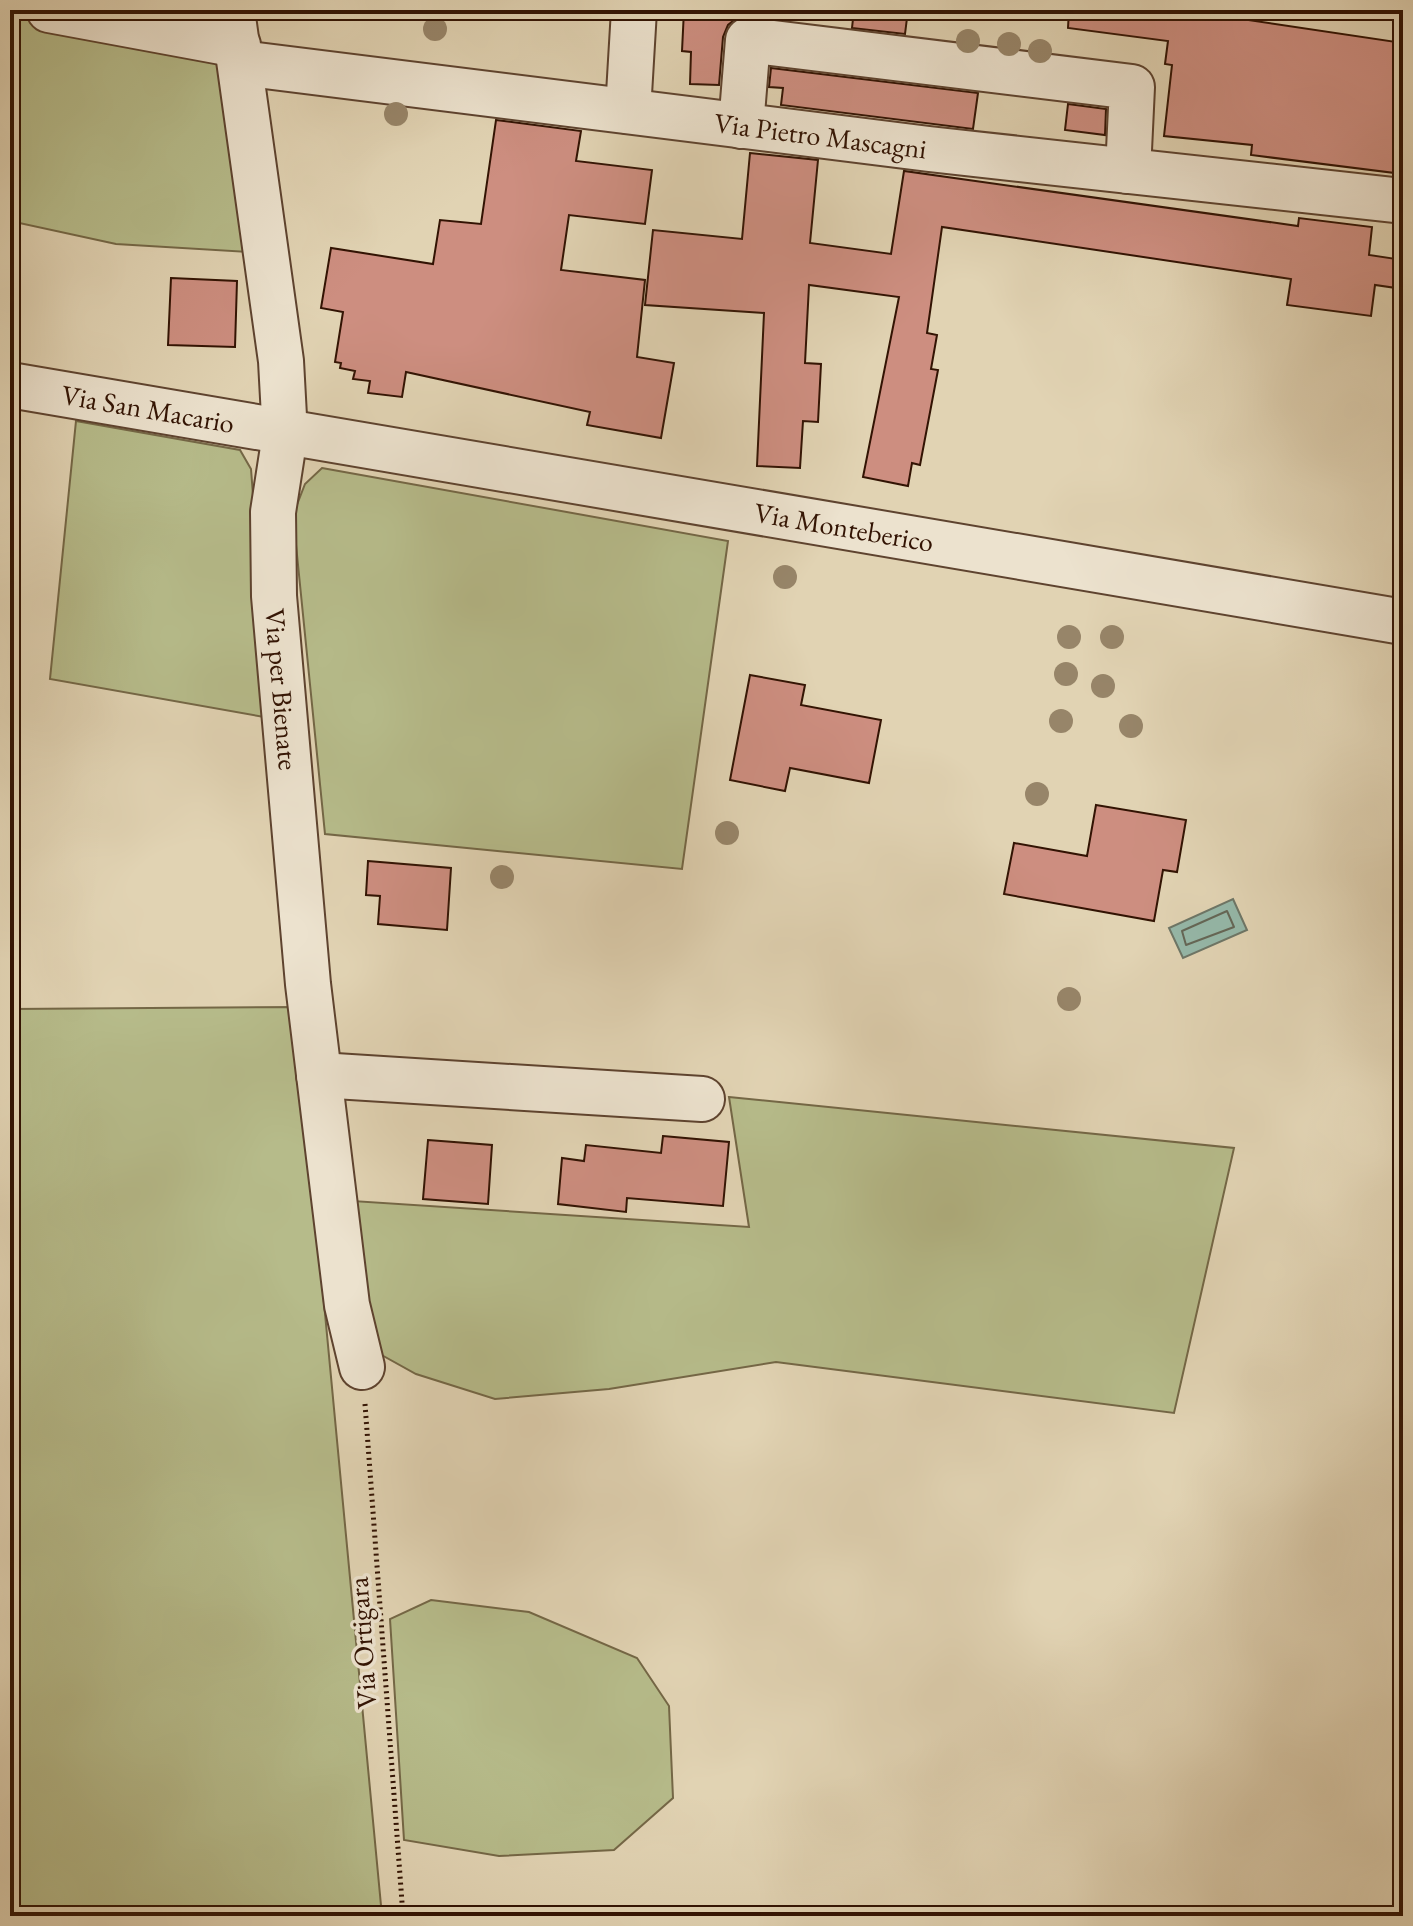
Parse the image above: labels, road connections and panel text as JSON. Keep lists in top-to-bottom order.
{
  "streets": {
    "street": [
      "Via Pietro Mascagni",
      "Via San Macario",
      "Via Monteberico",
      "Via per Bienate"
    ],
    "path": ["Via Ortigara"]
  },
  "crossings": [
    ["Via Pietro Mascagni", "Via per Bienate"],
    ["Via San Macario", "Via Monteberico"],
    ["Via San Macario", "Via per Bienate"],
    ["Via Monteberico", "Via per Bienate"],
    ["Via per Bienate", "Via Ortigara"]
  ]
}
